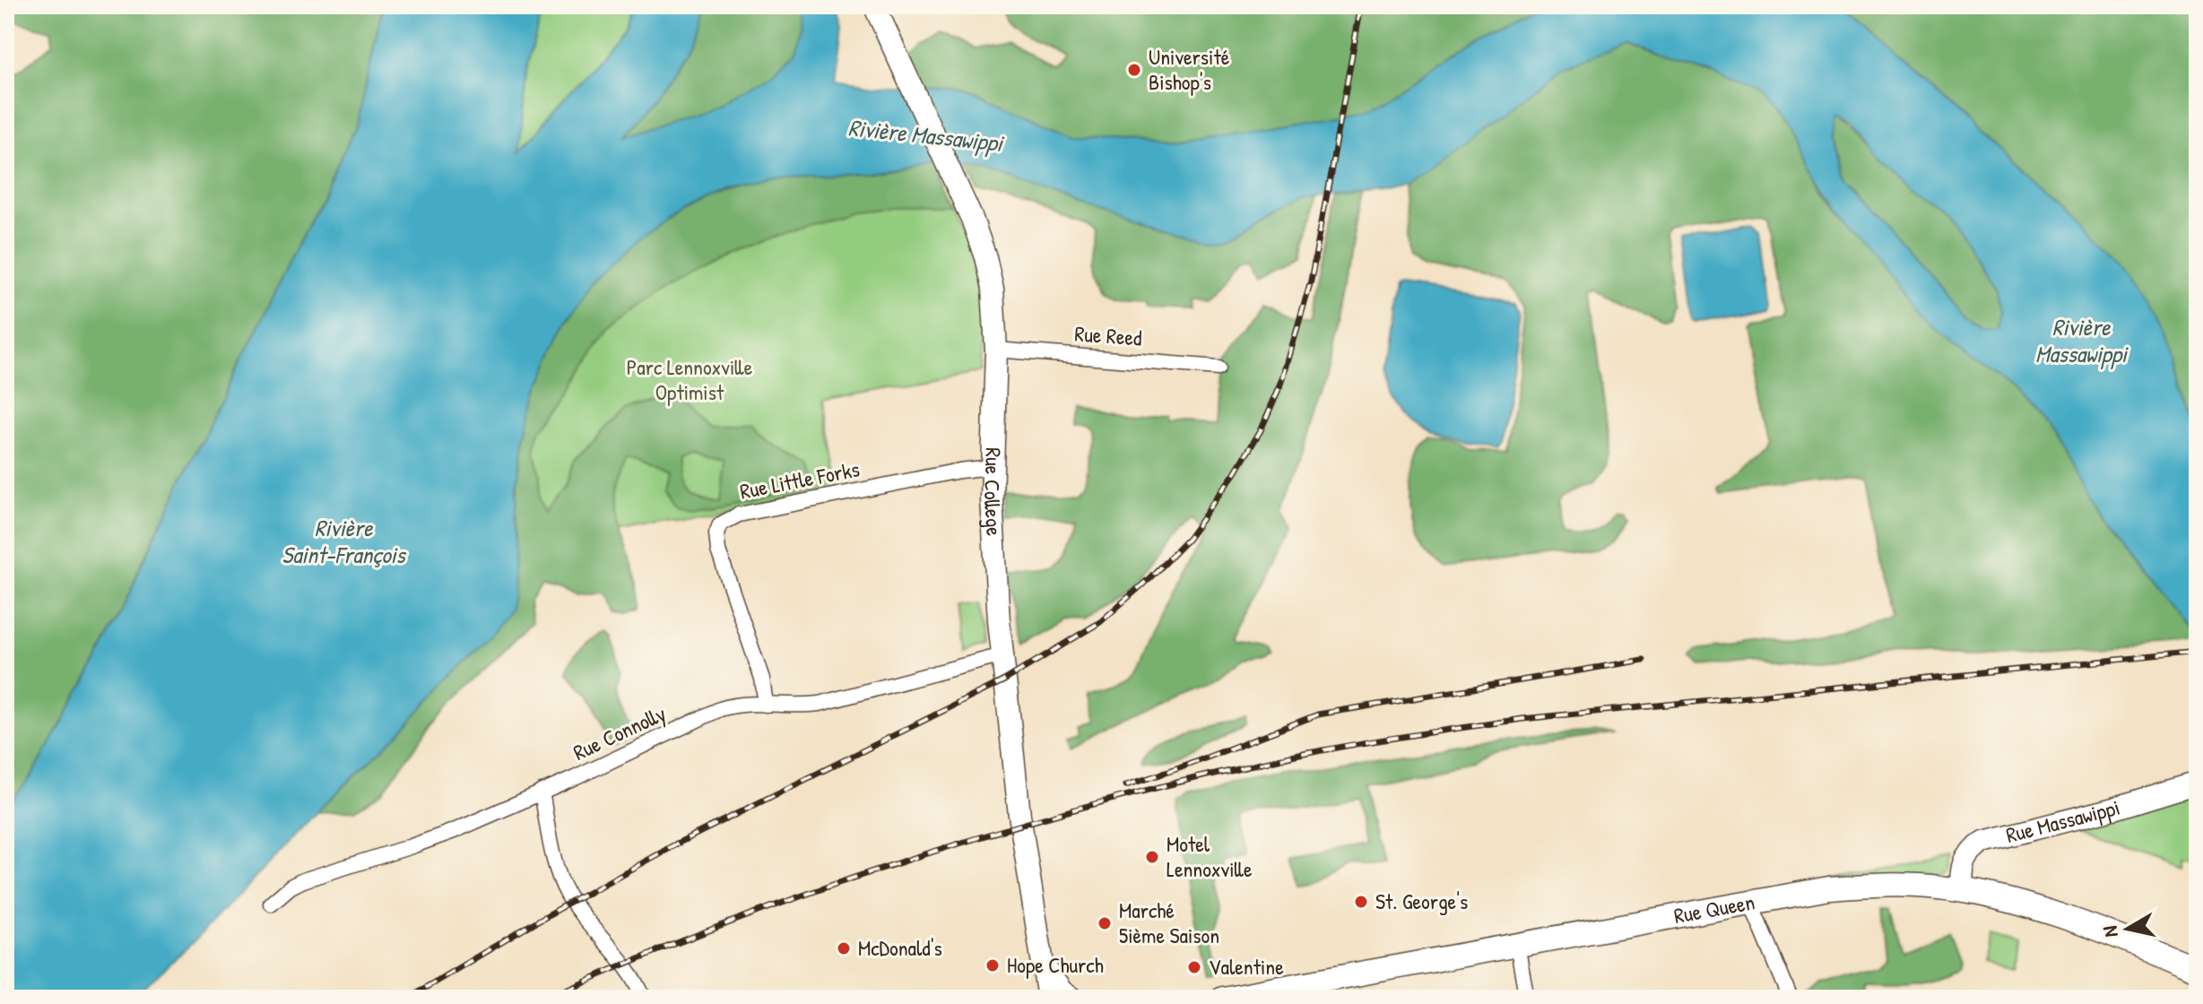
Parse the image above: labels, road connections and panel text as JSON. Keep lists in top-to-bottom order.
{
  "streets": {
    "main road": ["Rue College", "Rue Massawippi", "Rue Queen"],
    "street": ["Rue Reed", "Rue Little Forks", "Rue Connolly"]
  },
  "crossings": [
    ["Rue Reed", "Rue College"],
    ["Rue Little Forks", "Rue College"],
    ["Rue Little Forks", "Rue Connolly"],
    ["Rue College", "Rue Connolly"],
    ["Rue Massawippi", "Rue Queen"]
  ],
  "water": ["Rivière Massawippi", "Rivière Saint-François"],
  "parks": ["Parc Lennoxville Optimist"],
  "places": [
    "Université Bishop's",
    "Motel Lennoxville",
    "St. George's",
    "Marché 5ième Saison",
    "McDonald's",
    "Hope Church",
    "Valentine"
  ],
  "north": "left"
}
